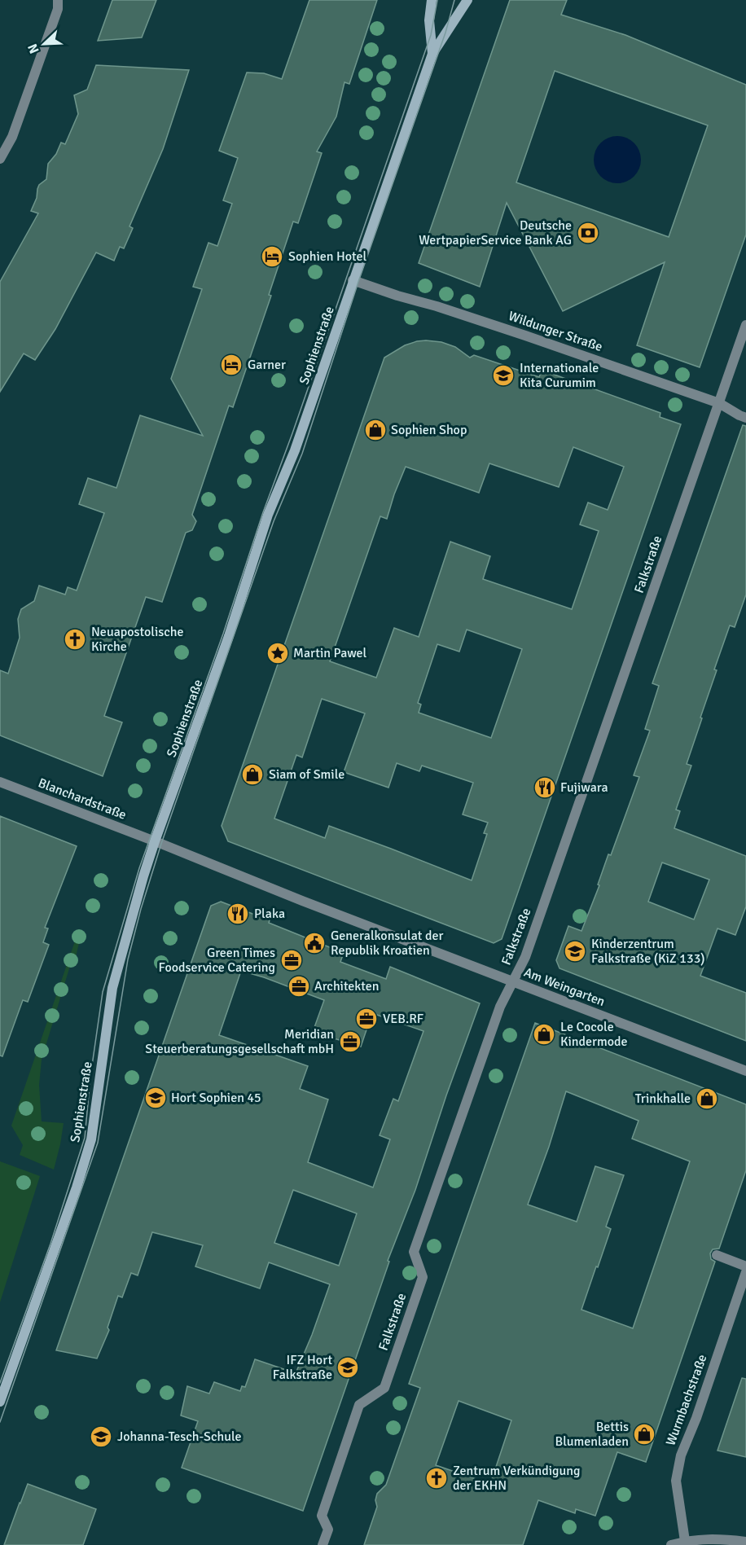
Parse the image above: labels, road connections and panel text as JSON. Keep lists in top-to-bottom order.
{
  "streets": {
    "street": [
      "Wildunger Straße",
      "Sophienstraße",
      "Falkstraße",
      "Blanchardstraße",
      "Am Weingarten",
      "Wurmbachstraße"
    ]
  },
  "crossings": [
    ["Wildunger Straße", "Sophienstraße"],
    ["Wildunger Straße", "Falkstraße"],
    ["Sophienstraße", "Blanchardstraße"],
    ["Sophienstraße", "Am Weingarten"],
    ["Falkstraße", "Am Weingarten"],
    ["Blanchardstraße", "Am Weingarten"]
  ],
  "places": {
    "bank": ["Deutsche WertpapierService Bank AG"],
    "hotel": ["Sophien Hotel", "Garner"],
    "school or university": [
      "Internationale Kita Curumim",
      "Kinderzentrum Falkstraße (KiZ 133)",
      "Hort Sophien 45",
      "IFZ Hort Falkstraße",
      "Johanna-Tesch-Schule"
    ],
    "shop": [
      "Sophien Shop",
      "Siam of Smile",
      "Le Cocole Kindermode",
      "Trinkhalle",
      "Bettis Blumenladen"
    ],
    "church": ["Neuapostolische Kirche", "Zentrum Verkündigung der EKHN"],
    "place": ["Martin Pawel"],
    "restaurant": ["Fujiwara", "Plaka"],
    "public building": ["Generalkonsulat der Republik Kroatien"],
    "office": [
      "Green Times Foodservice Catering",
      "Architekten",
      "VEB.RF",
      "Meridian Steuerberatungsgesellschaft mbH"
    ]
  },
  "north": "bottom left"
}
